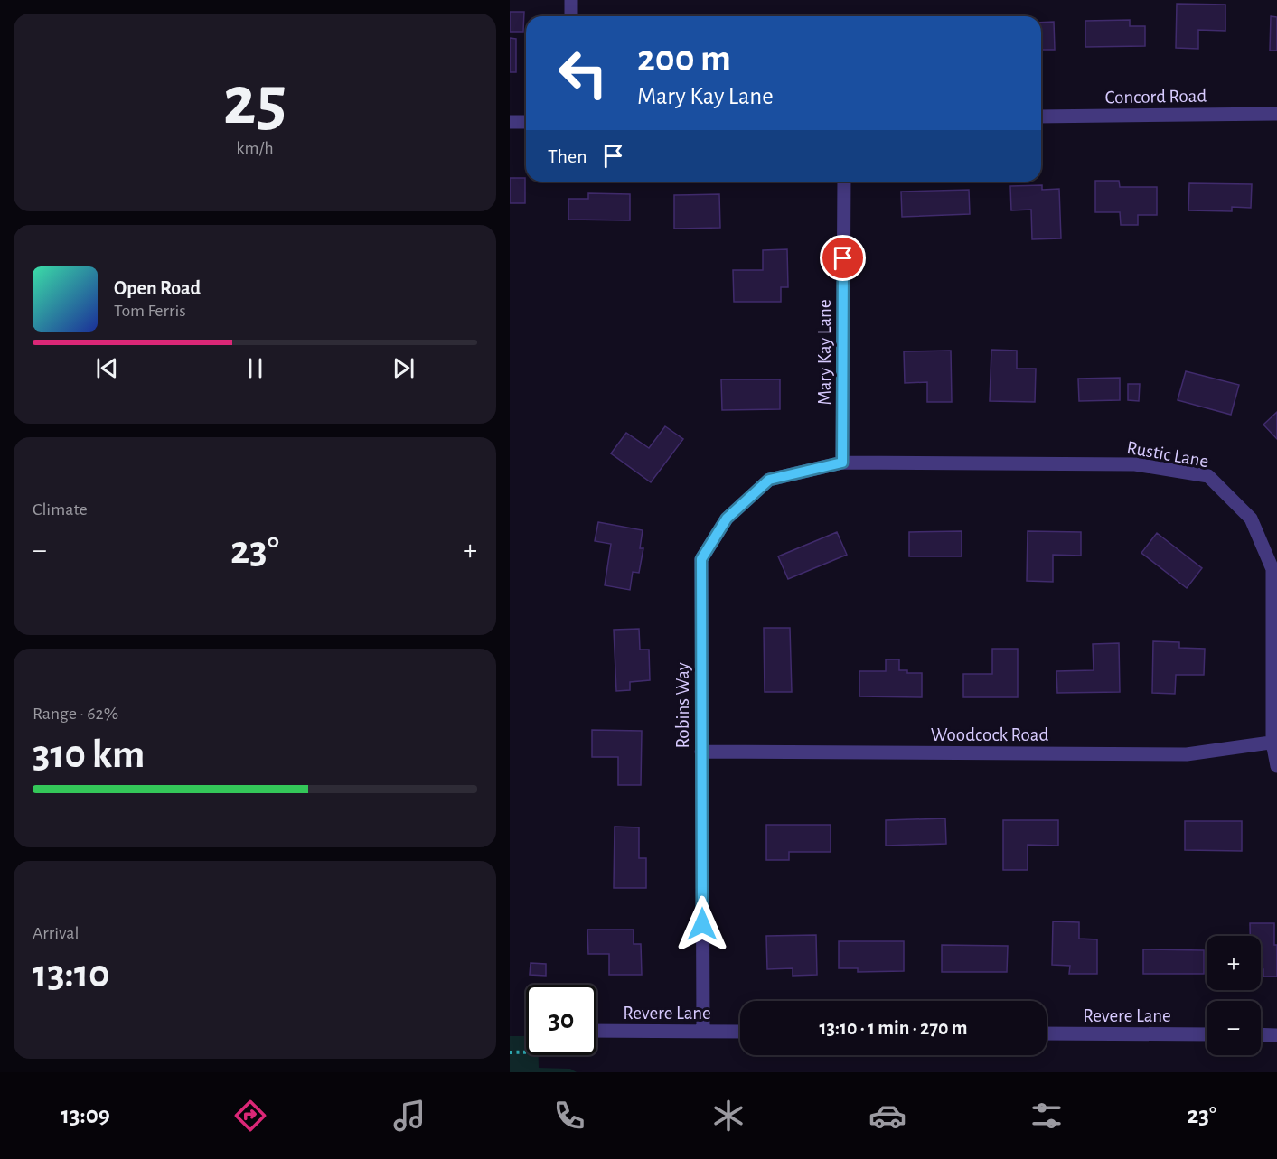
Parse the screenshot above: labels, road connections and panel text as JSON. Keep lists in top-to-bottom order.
{
  "streets": {
    "street": [
      "Concord Road",
      "Mary Kay Lane",
      "Rustic Lane",
      "Robins Way",
      "Woodcock Road",
      "Revere Lane"
    ]
  },
  "crossings": [
    ["Mary Kay Lane", "Rustic Lane"],
    ["Mary Kay Lane", "Robins Way"],
    ["Rustic Lane", "Robins Way"],
    ["Rustic Lane", "Woodcock Road"],
    ["Robins Way", "Woodcock Road"],
    ["Robins Way", "Revere Lane"]
  ],
  "page": {
    "tile": [
      ["25", "km/h"],
      "Climate",
      ["Range · 62%", "310 km"],
      ["Arrival", "13:10"]
    ],
    "turn": ["200 m", "Mary Kay Lane"],
    "then": "Then",
    "song": ["Open Road", "Tom Ferris"],
    "heat": ["−", "23°", "+"],
    "map_buttons": ["+", "−"],
    "limit": "30",
    "trip": "13:10 · 1 min · 270 m",
    "tabs": ["13:09", "23°"]
  }
}
